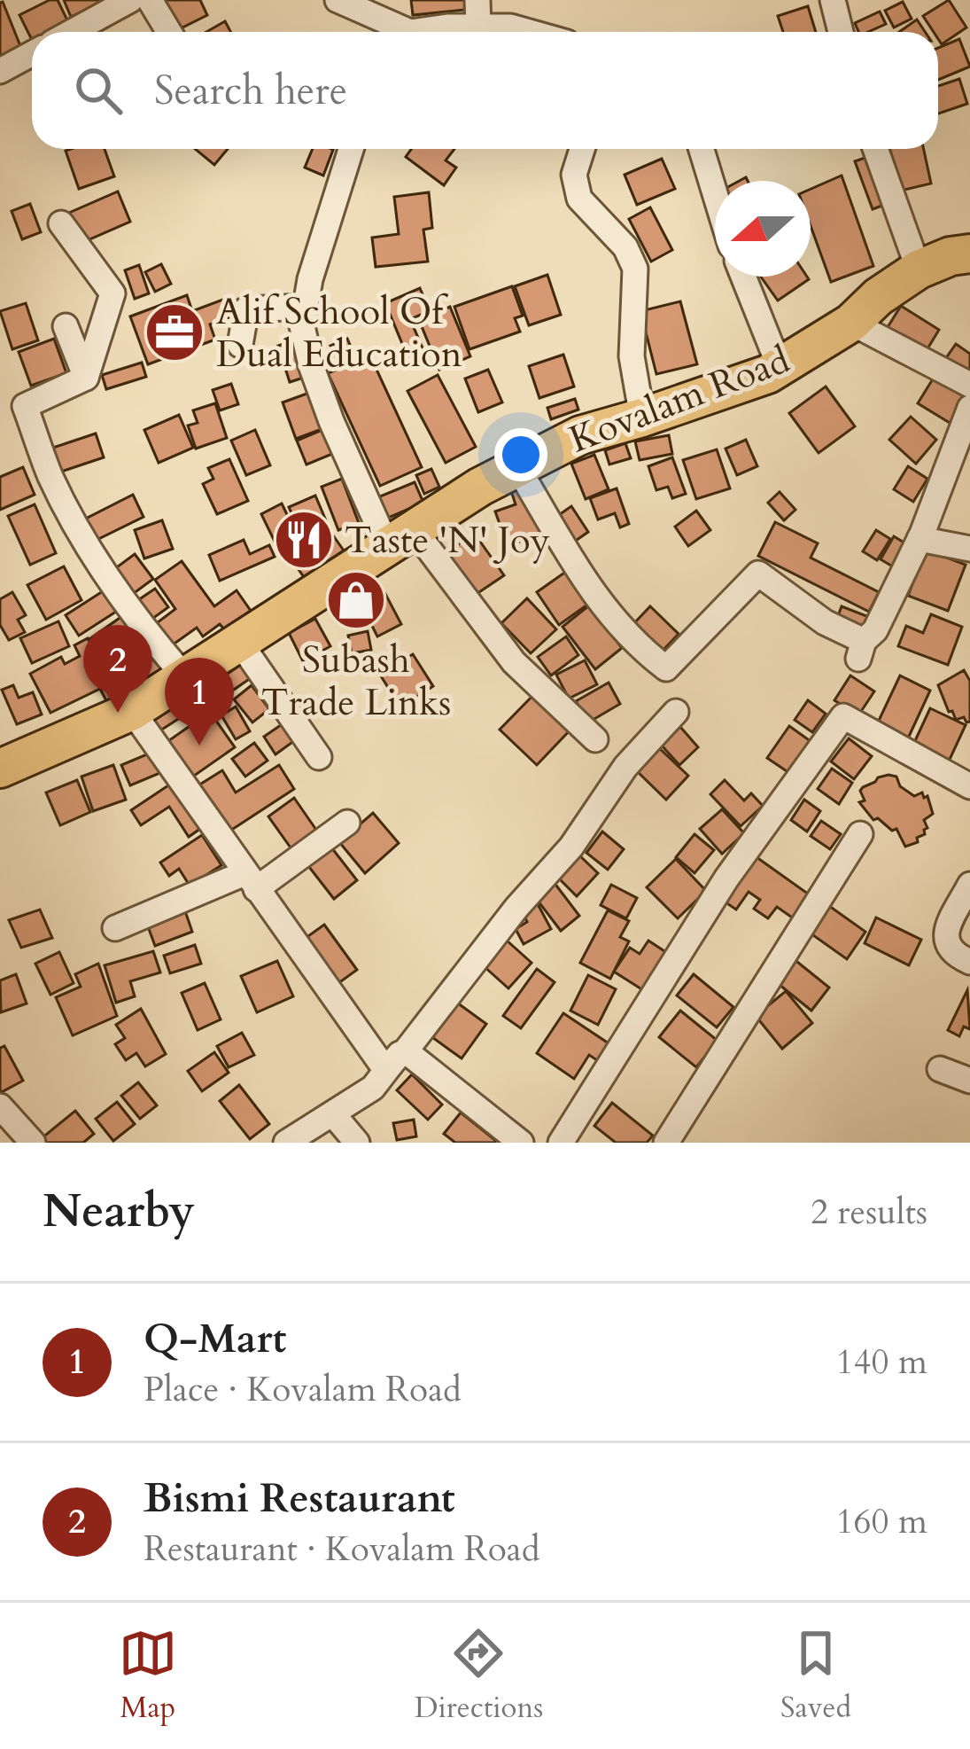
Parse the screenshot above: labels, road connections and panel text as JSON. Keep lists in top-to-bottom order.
{
  "streets": {
    "main road": ["Kovalam Road"]
  },
  "places": {
    "office": ["Alif School Of Dual Education"],
    "restaurant": ["Taste 'N' Joy"],
    "shop": ["Subash Trade Links"]
  },
  "north": "left",
  "page": {
    "search": "Search here",
    "pins": ["2", "1"],
    "heading": ["Nearby", "2 results"],
    "list": [
      {
        "mark": "1",
        "name": "Q-Mart",
        "note": "Place · Kovalam Road",
        "value": "140 m"
      },
      {
        "mark": "2",
        "name": "Bismi Restaurant",
        "note": "Restaurant · Kovalam Road",
        "value": "160 m"
      }
    ],
    "nav": ["Map", "Directions", "Saved"]
  }
}
